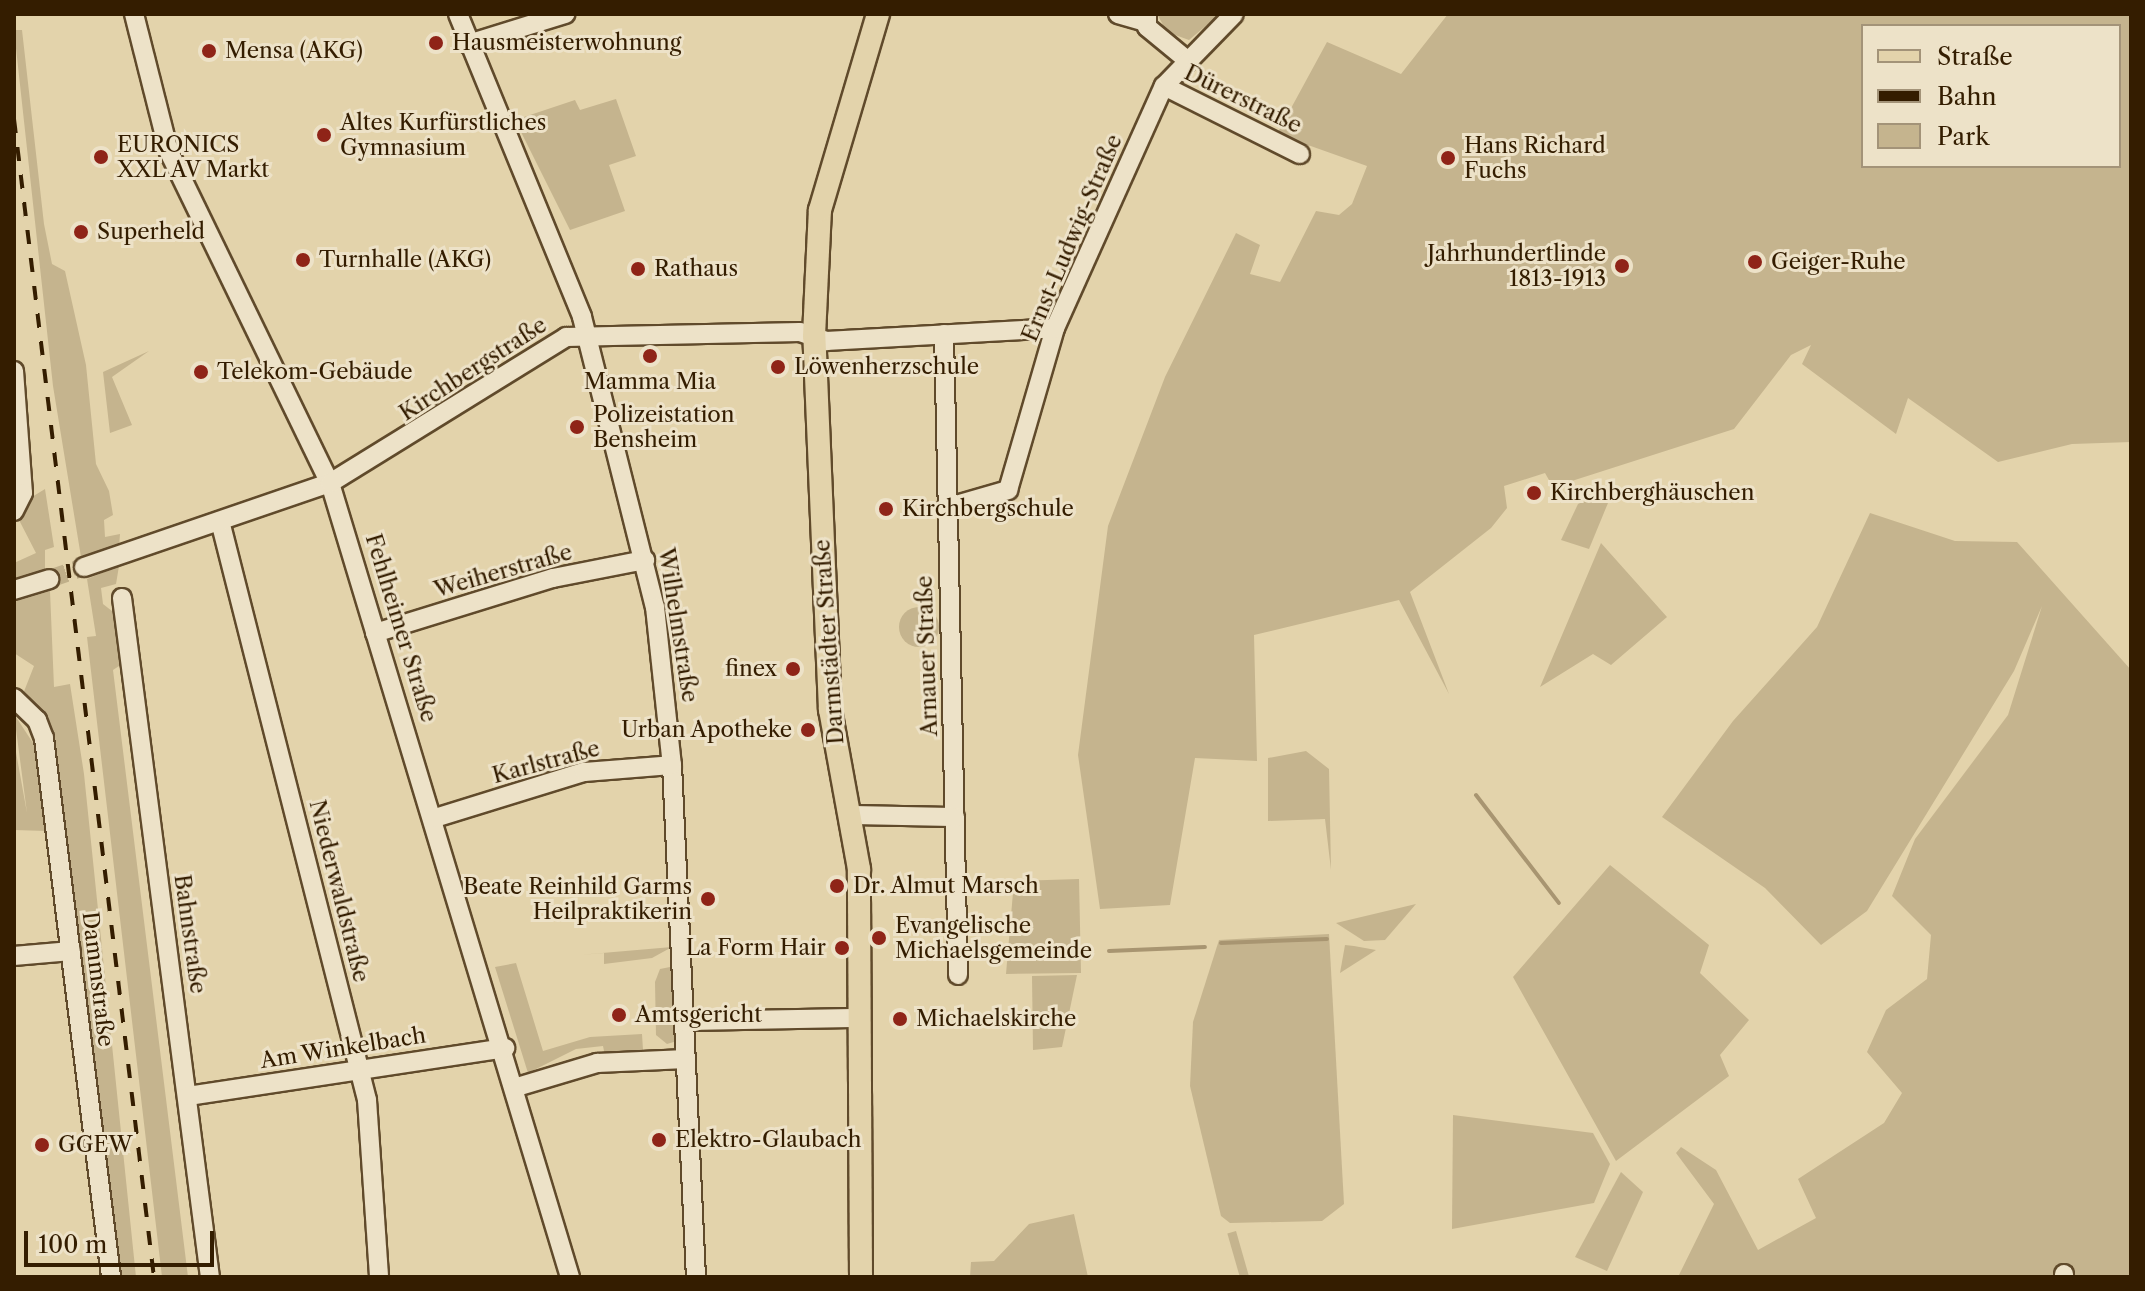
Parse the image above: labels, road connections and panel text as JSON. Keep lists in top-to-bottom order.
{
  "streets": {
    "main road": ["Darmstädter Straße"],
    "street": [
      "Dürerstraße",
      "Ernst-Ludwig-Straße",
      "Kirchbergstraße",
      "Weiherstraße",
      "Wilhelmstraße",
      "Fehlheimer Straße",
      "Arnauer Straße",
      "Karlstraße",
      "Niederwaldstraße",
      "Bahnstraße",
      "Dammstraße",
      "Am Winkelbach"
    ]
  },
  "crossings": [
    ["Dürerstraße", "Ernst-Ludwig-Straße"],
    ["Ernst-Ludwig-Straße", "Kirchbergstraße"],
    ["Ernst-Ludwig-Straße", "Arnauer Straße"],
    ["Kirchbergstraße", "Wilhelmstraße"],
    ["Kirchbergstraße", "Fehlheimer Straße"],
    ["Kirchbergstraße", "Darmstädter Straße"],
    ["Kirchbergstraße", "Arnauer Straße"],
    ["Kirchbergstraße", "Niederwaldstraße"],
    ["Weiherstraße", "Wilhelmstraße"],
    ["Weiherstraße", "Fehlheimer Straße"],
    ["Wilhelmstraße", "Karlstraße"],
    ["Fehlheimer Straße", "Karlstraße"],
    ["Fehlheimer Straße", "Am Winkelbach"],
    ["Niederwaldstraße", "Am Winkelbach"],
    ["Bahnstraße", "Am Winkelbach"]
  ],
  "places": [
    "Hausmeisterwohnung",
    "Mensa (AKG)",
    "Altes Kurfürstliches Gymnasium",
    "EURONICS XXL AV Markt",
    "Hans Richard Fuchs",
    "Superheld",
    "Turnhalle (AKG)",
    "Geiger-Ruhe",
    "Jahrhundertlinde 1813-1913",
    "Rathaus",
    "Mamma Mia",
    "Löwenherzschule",
    "Telekom-Gebäude",
    "Polizeistation Bensheim",
    "Kirchberghäuschen",
    "Kirchbergschule",
    "finex",
    "Urban Apotheke",
    "Dr. Almut Marsch",
    "Beate Reinhild Garms Heilpraktikerin",
    "Evangelische Michaelsgemeinde",
    "La Form Hair",
    "Amtsgericht",
    "Michaelskirche",
    "Elektro-Glaubach",
    "GGEW"
  ],
  "legend": ["Straße", "Bahn", "Park"],
  "scale_bar": "100 m"
}
